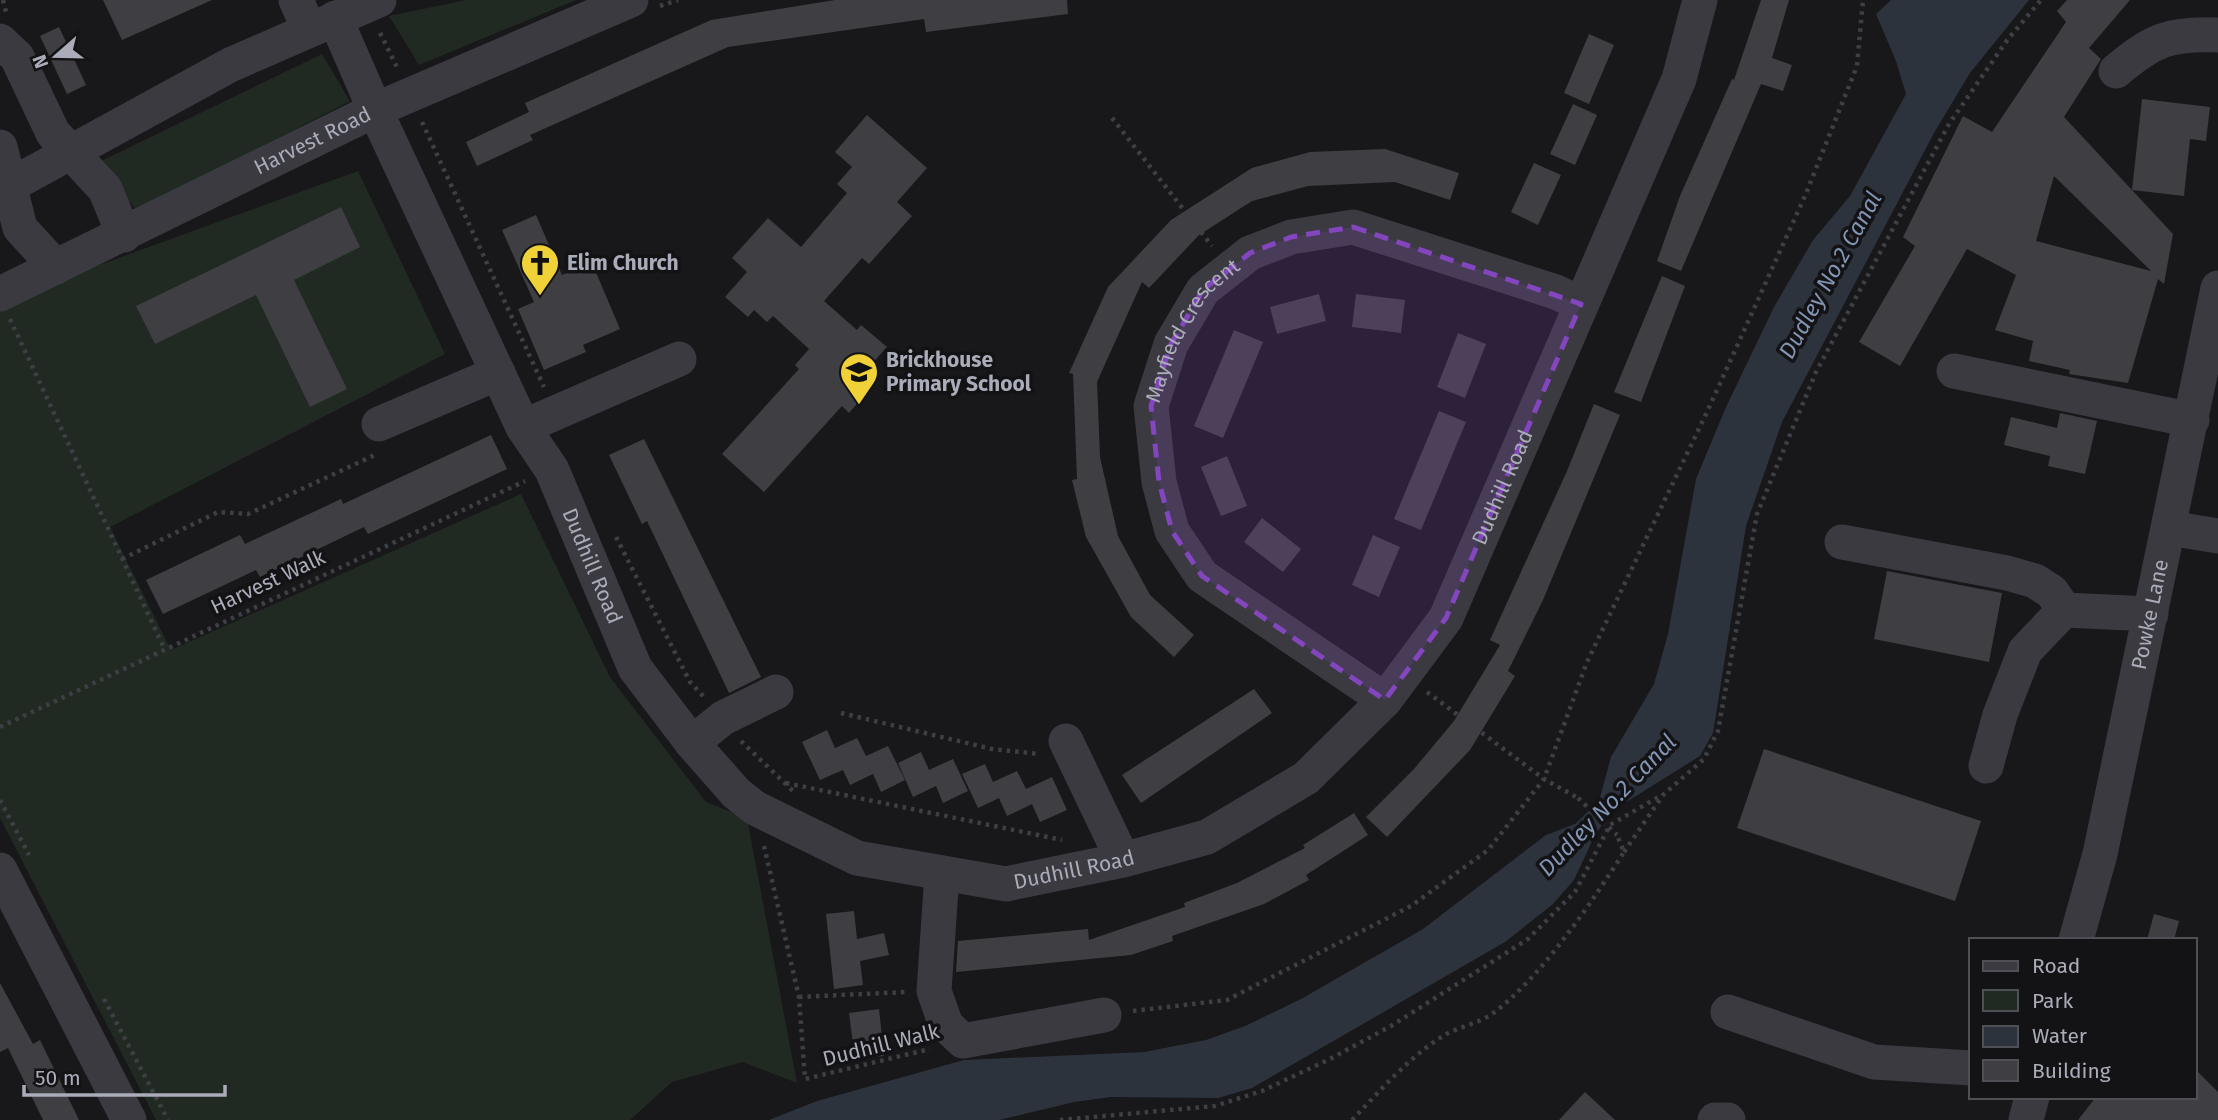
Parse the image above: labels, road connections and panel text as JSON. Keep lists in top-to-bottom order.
{
  "streets": {
    "street": [
      "Harvest Road",
      "Mayfield Crescent",
      "Dudhill Road",
      "Powke Lane"
    ],
    "path": ["Harvest Walk", "Dudhill Walk"]
  },
  "crossings": [
    ["Harvest Road", "Dudhill Road"],
    ["Mayfield Crescent", "Dudhill Road"],
    ["Dudhill Road", "Harvest Walk"],
    ["Dudhill Road", "Dudhill Walk"]
  ],
  "water": ["Dudley No.2 Canal"],
  "places": {
    "church": ["Elim Church"],
    "school or university": ["Brickhouse Primary School"]
  },
  "legend": [
    "Road",
    "Park",
    "Water",
    "Building"
  ],
  "scale_bar": "50 m",
  "north": "left"
}
